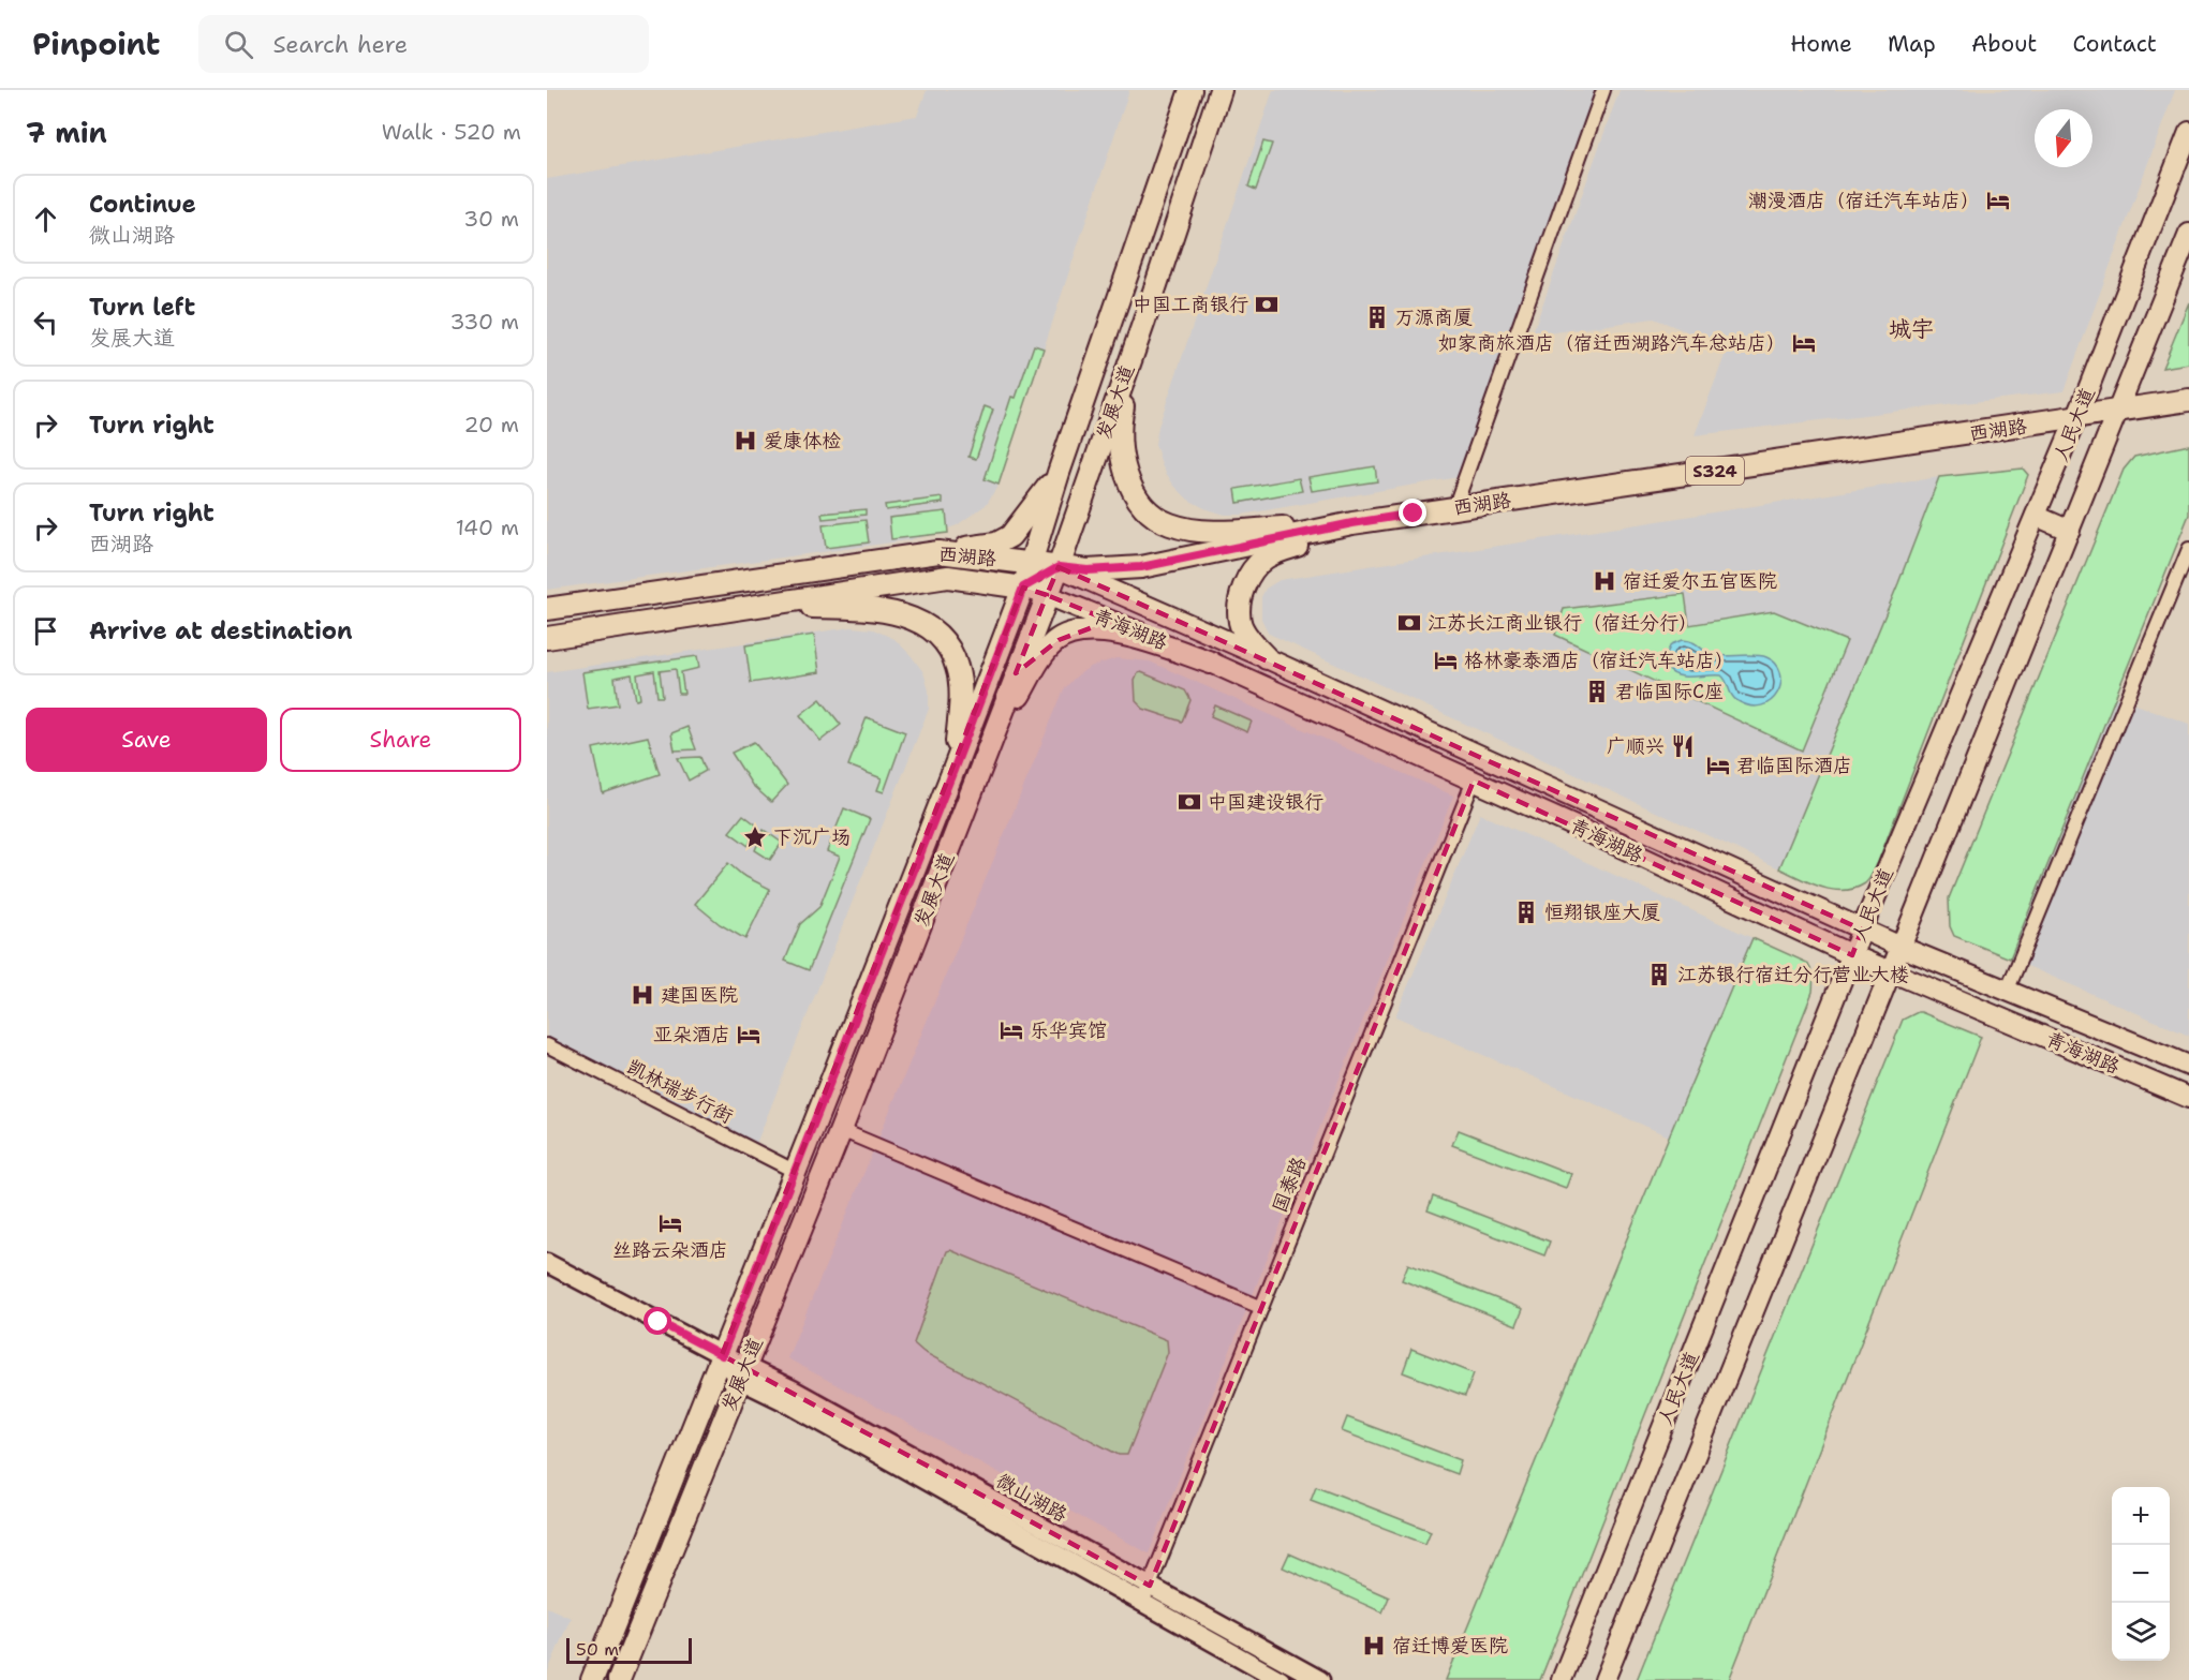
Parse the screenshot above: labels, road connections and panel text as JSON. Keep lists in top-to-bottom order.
{
  "streets": {
    "main road": [
      "发展大道",
      "人民大道",
      "西湖路",
      "S324",
      "青海湖路"
    ],
    "street": ["凯林瑞步行街", "国泰路", "微山湖路"]
  },
  "crossings": [
    ["发展大道", "西湖路"],
    ["发展大道", "青海湖路"],
    ["发展大道", "凯林瑞步行街"],
    ["发展大道", "微山湖路"],
    ["人民大道", "西湖路"],
    ["人民大道", "青海湖路"],
    ["西湖路", "青海湖路"],
    ["青海湖路", "国泰路"],
    ["国泰路", "微山湖路"]
  ],
  "districts": ["城宇"],
  "places": {
    "hotel": [
      "潮漫酒店（宿迁汽车站店）",
      "如家商旅酒店（宿迁西湖路汽车总站店）",
      "格林豪泰酒店（宿迁汽车站店）",
      "君临国际酒店",
      "乐华宾馆",
      "亚朵酒店",
      "丝路云朵酒店"
    ],
    "bank": ["中国工商银行", "江苏长江商业银行（宿迁分行）", "中国建设银行"],
    "building": [
      "万源商厦",
      "君临国际C座",
      "恒翔银座大厦",
      "江苏银行宿迁分行营业大楼"
    ],
    "hospital": [
      "爱康体检",
      "宿迁爱尔五官医院",
      "建国医院",
      "宿迁博爱医院"
    ],
    "restaurant": ["广顺兴"],
    "place": ["下沉广场"]
  },
  "scale_bar": "50 m",
  "north": "bottom",
  "page": {
    "header": "Pinpoint",
    "search": "Search here",
    "nav": [
      "Home",
      "Map",
      "About",
      "Contact"
    ],
    "heading": ["7 min", "Walk · 520 m"],
    "list": [
      ["Continue", "微山湖路", "30 m"],
      ["Turn left", "发展大道", "330 m"],
      ["Turn right", "20 m"],
      ["Turn right", "西湖路", "140 m"],
      "Arrive at destination"
    ],
    "buttons": ["Save", "Share"],
    "map_buttons": ["+", "−"],
    "scale": "50 m"
  }
}
